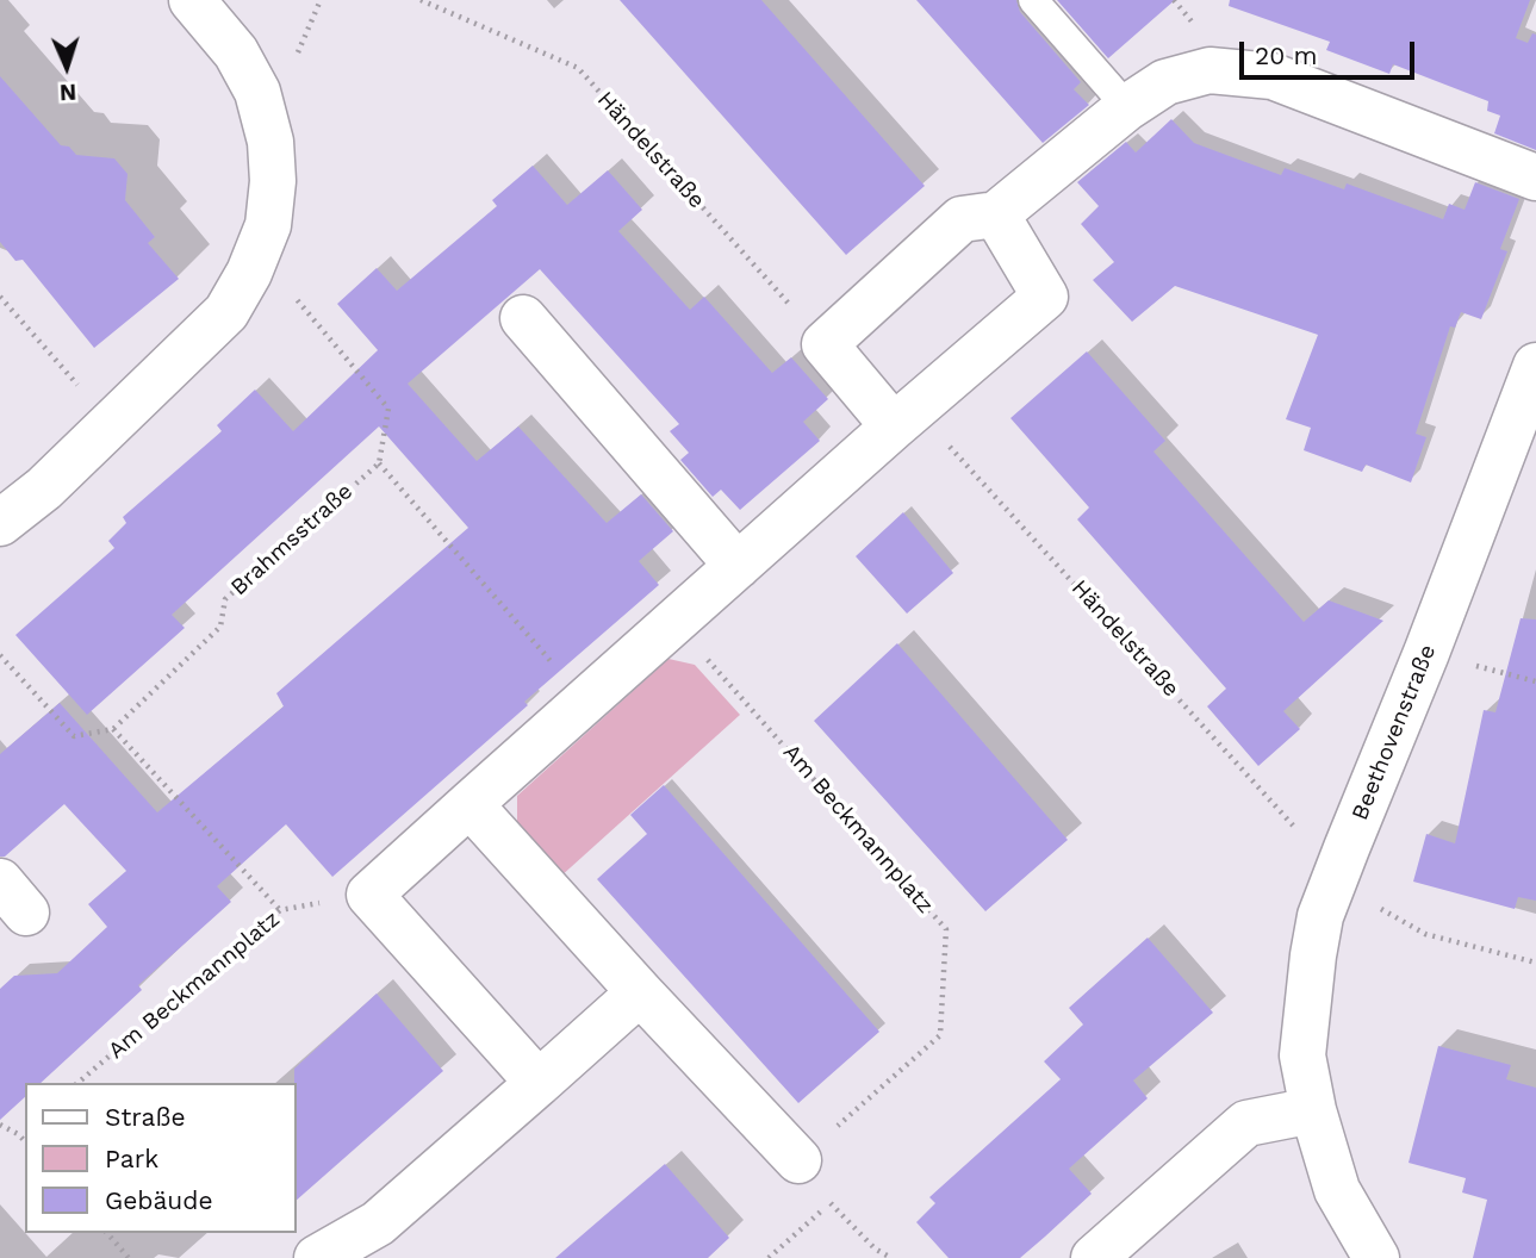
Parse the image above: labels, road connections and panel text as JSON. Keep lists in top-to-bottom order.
{
  "streets": {
    "street": ["Beethovenstraße"],
    "path": ["Händelstraße", "Brahmsstraße", "Am Beckmannplatz"]
  },
  "crossings": [
    ["Händelstraße", "Beethovenstraße"]
  ],
  "legend": ["Straße", "Park", "Gebäude"],
  "scale_bar": "20 m",
  "north": "bottom"
}
